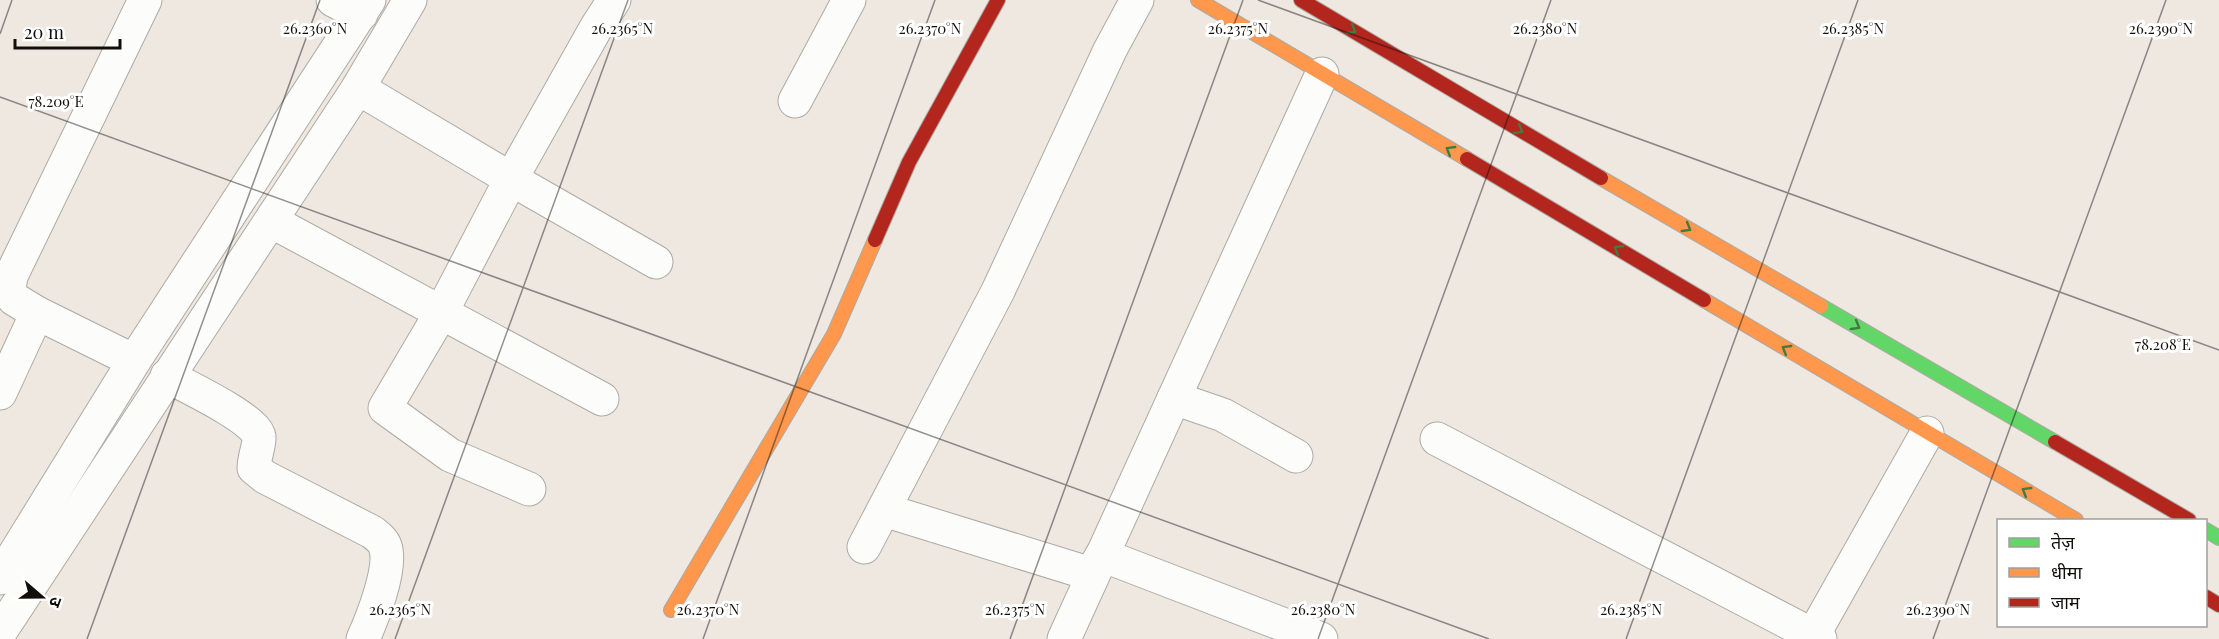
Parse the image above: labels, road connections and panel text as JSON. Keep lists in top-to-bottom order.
{
  "legend": ["तेज़", "धीमा", "जाम"],
  "scale_bar": "20 m",
  "north": "right",
  "coordinates": [
    "26.2360°N",
    "26.2365°N",
    "26.2370°N",
    "26.2375°N",
    "26.2380°N",
    "26.2385°N",
    "26.2390°N",
    "78.209°E",
    "78.208°E"
  ]
}
